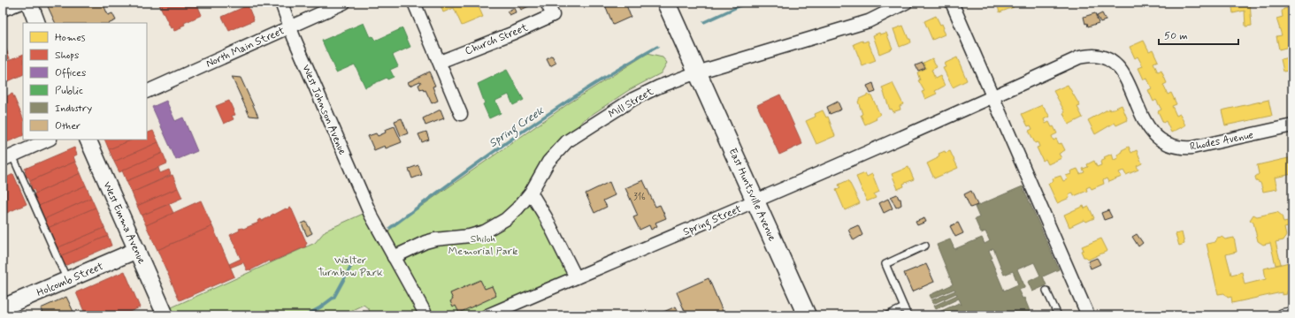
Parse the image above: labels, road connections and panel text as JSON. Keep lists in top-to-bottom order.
{
  "streets": {
    "main road": ["East Huntsville Avenue"],
    "street": [
      "Church Street",
      "North Main Street",
      "Mill Street",
      "West Johnson Avenue",
      "Rhodes Avenue",
      "Spring Street",
      "West Emma Avenue",
      "Holcomb Street"
    ]
  },
  "crossings": [
    ["North Main Street", "West Johnson Avenue"],
    ["Mill Street", "West Johnson Avenue"],
    ["Mill Street", "East Huntsville Avenue"],
    ["Rhodes Avenue", "Spring Street"],
    ["East Huntsville Avenue", "Spring Street"],
    ["West Emma Avenue", "Holcomb Street"]
  ],
  "water": ["Spring Creek"],
  "parks": ["Shiloh Memorial Park", "Walter Turnbow Park"],
  "house_numbers": ["316"],
  "legend": [
    "Homes",
    "Shops",
    "Offices",
    "Public",
    "Industry",
    "Other"
  ],
  "scale_bar": "50 m"
}
